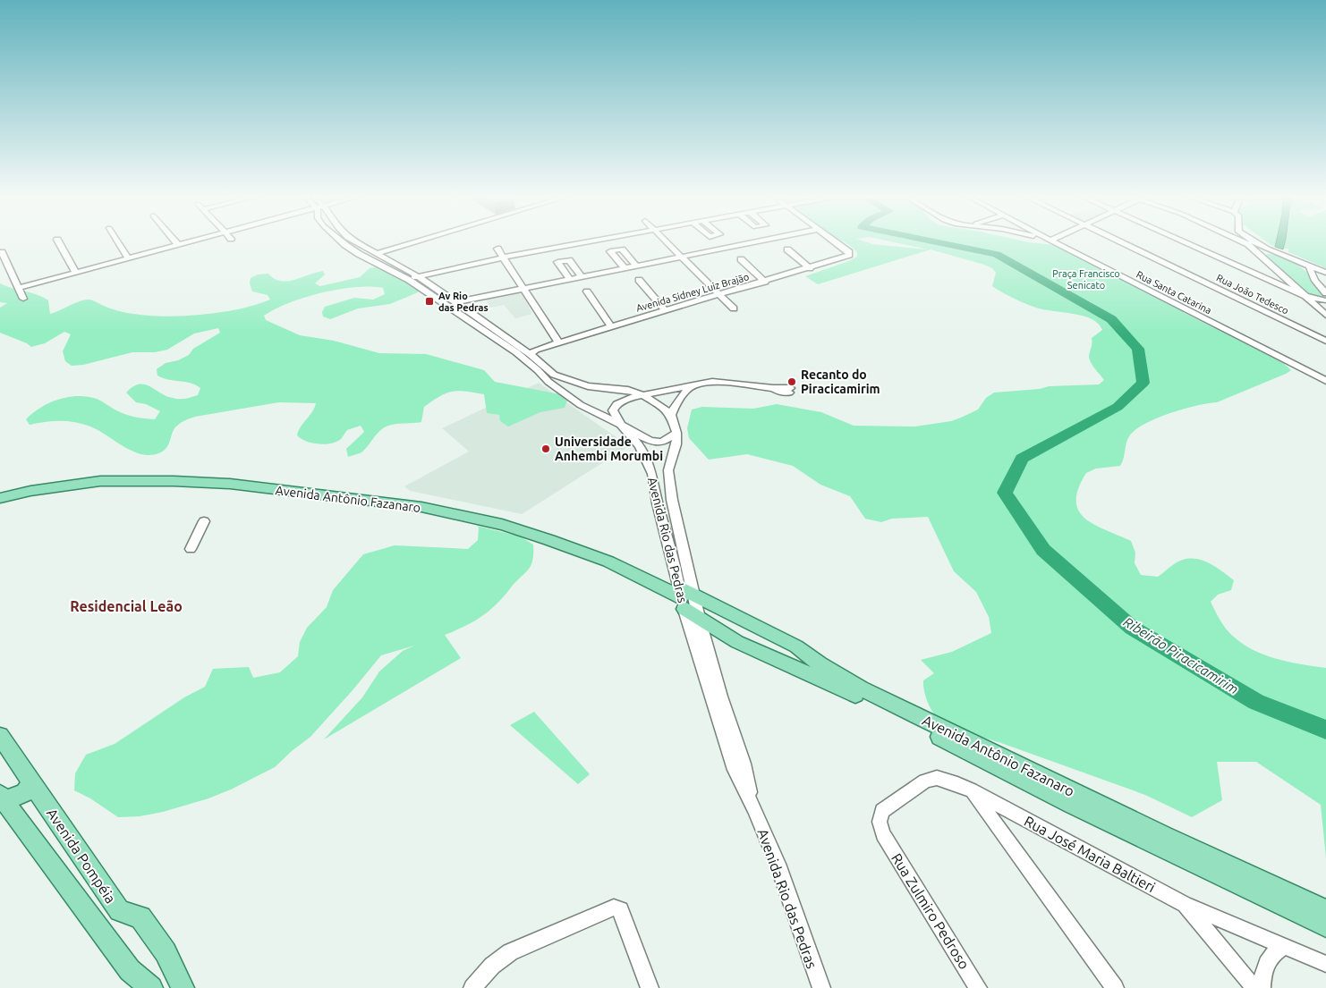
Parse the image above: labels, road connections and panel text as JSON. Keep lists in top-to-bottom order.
{
  "streets": {
    "main road": ["Avenida Antônio Fazanaro", "Avenida Pompéia"],
    "street": [
      "Avenida Sidney Luiz Brajão",
      "Rua Santa Catarina",
      "Rua João Tedesco",
      "Avenida Rio das Pedras",
      "Rua José Maria Baltieri",
      "Rua Zulmiro Pedroso"
    ]
  },
  "crossings": [
    ["Avenida Sidney Luiz Brajão", "Avenida Rio das Pedras"],
    ["Avenida Antônio Fazanaro", "Avenida Rio das Pedras"],
    ["Rua José Maria Baltieri", "Rua Zulmiro Pedroso"]
  ],
  "districts": ["Residencial Leão"],
  "water": ["Ribeirão Piracicamirim"],
  "parks": ["Praça Francisco Senicato"],
  "places": {
    "transit": ["Av Rio das Pedras"],
    "other": ["Recanto do Piracicamirim", "Universidade Anhembi Morumbi"]
  }
}
